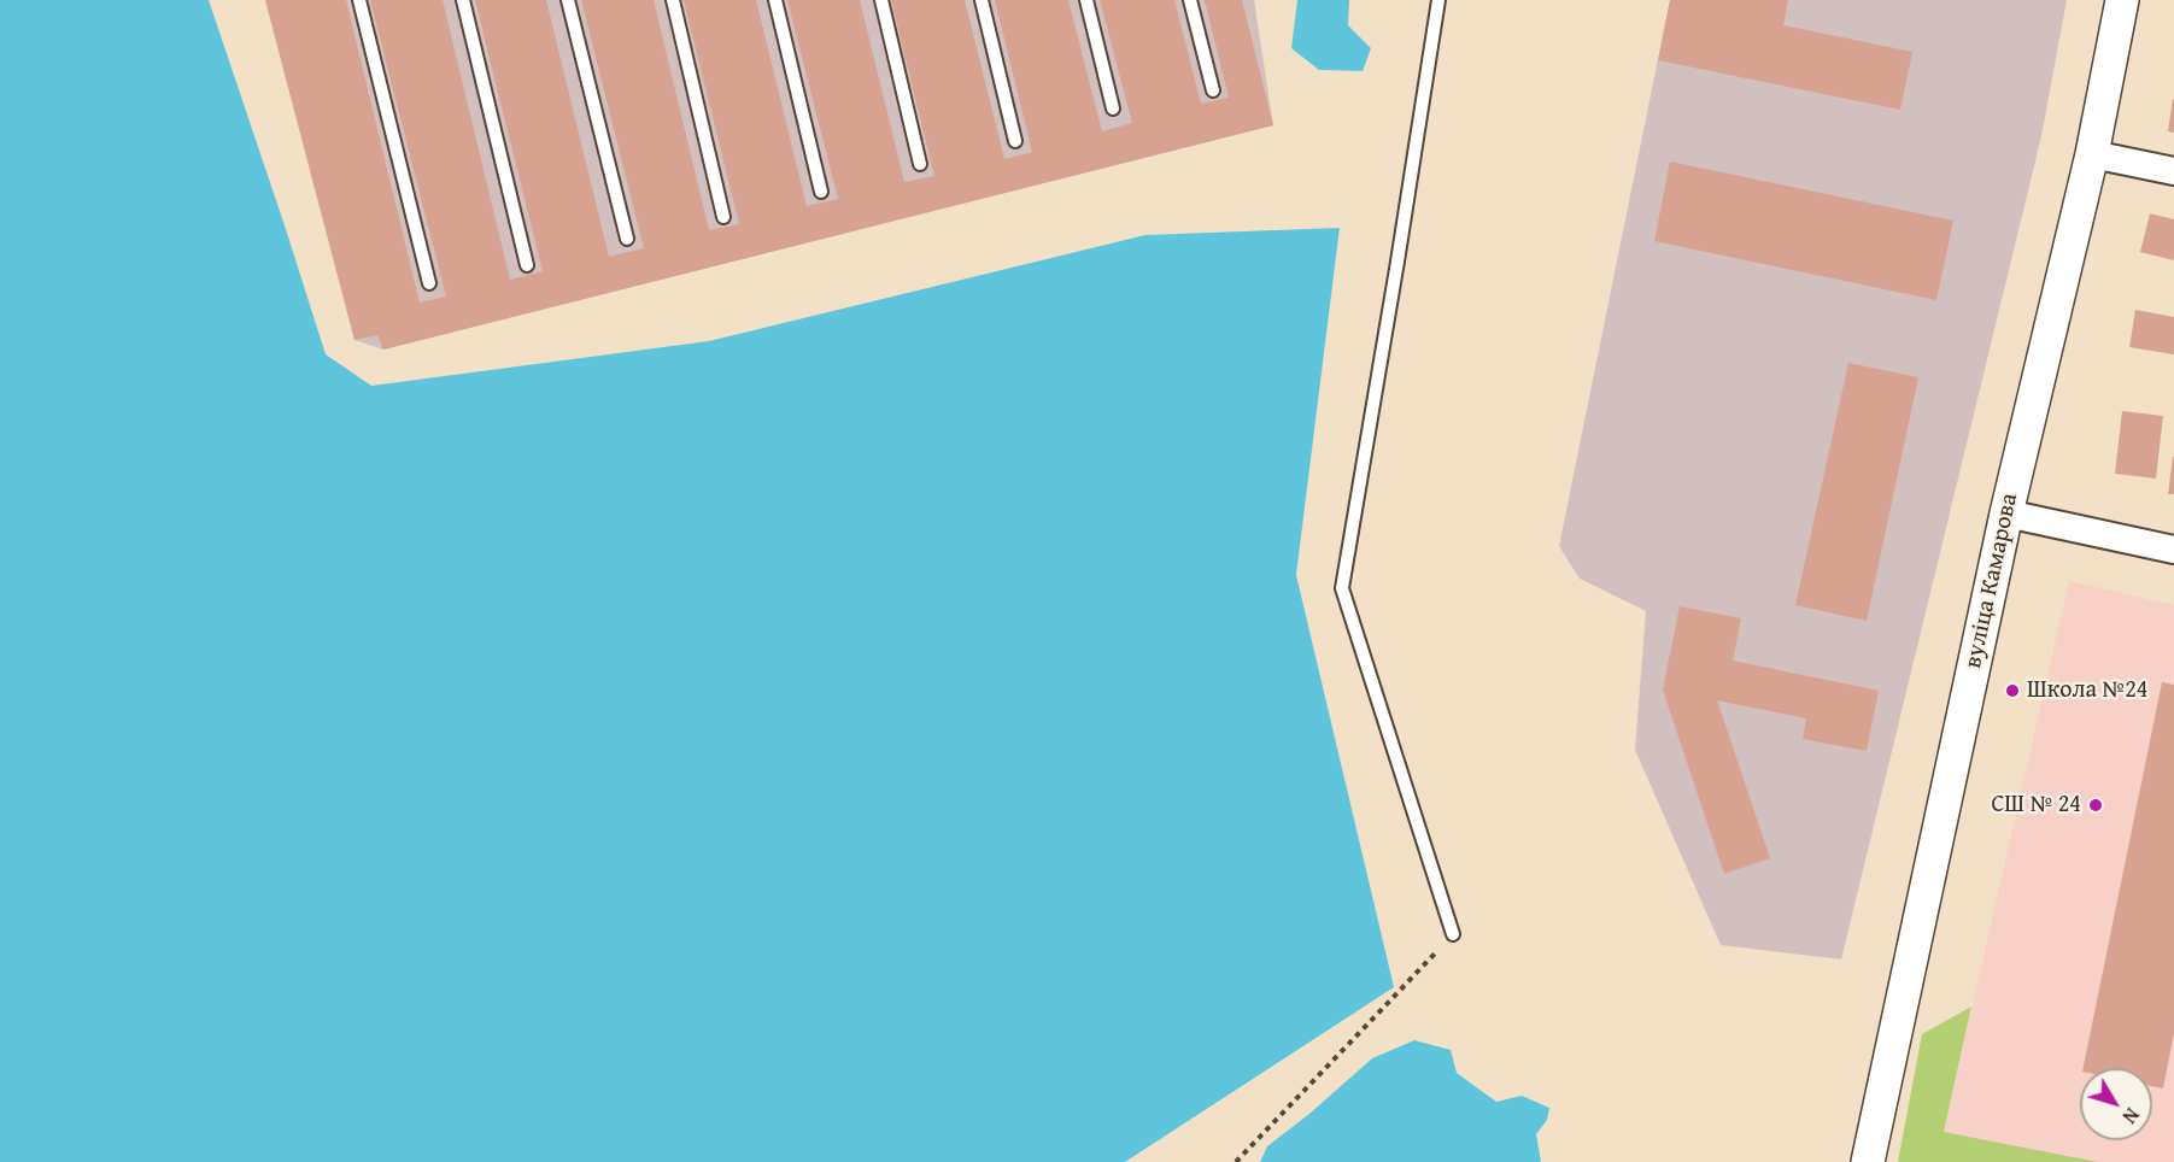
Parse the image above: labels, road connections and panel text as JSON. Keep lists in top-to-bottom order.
{
  "streets": {
    "street": ["вуліца Камарова"]
  },
  "places": ["Школа №24", "СШ № 24"],
  "north": "bottom right"
}
